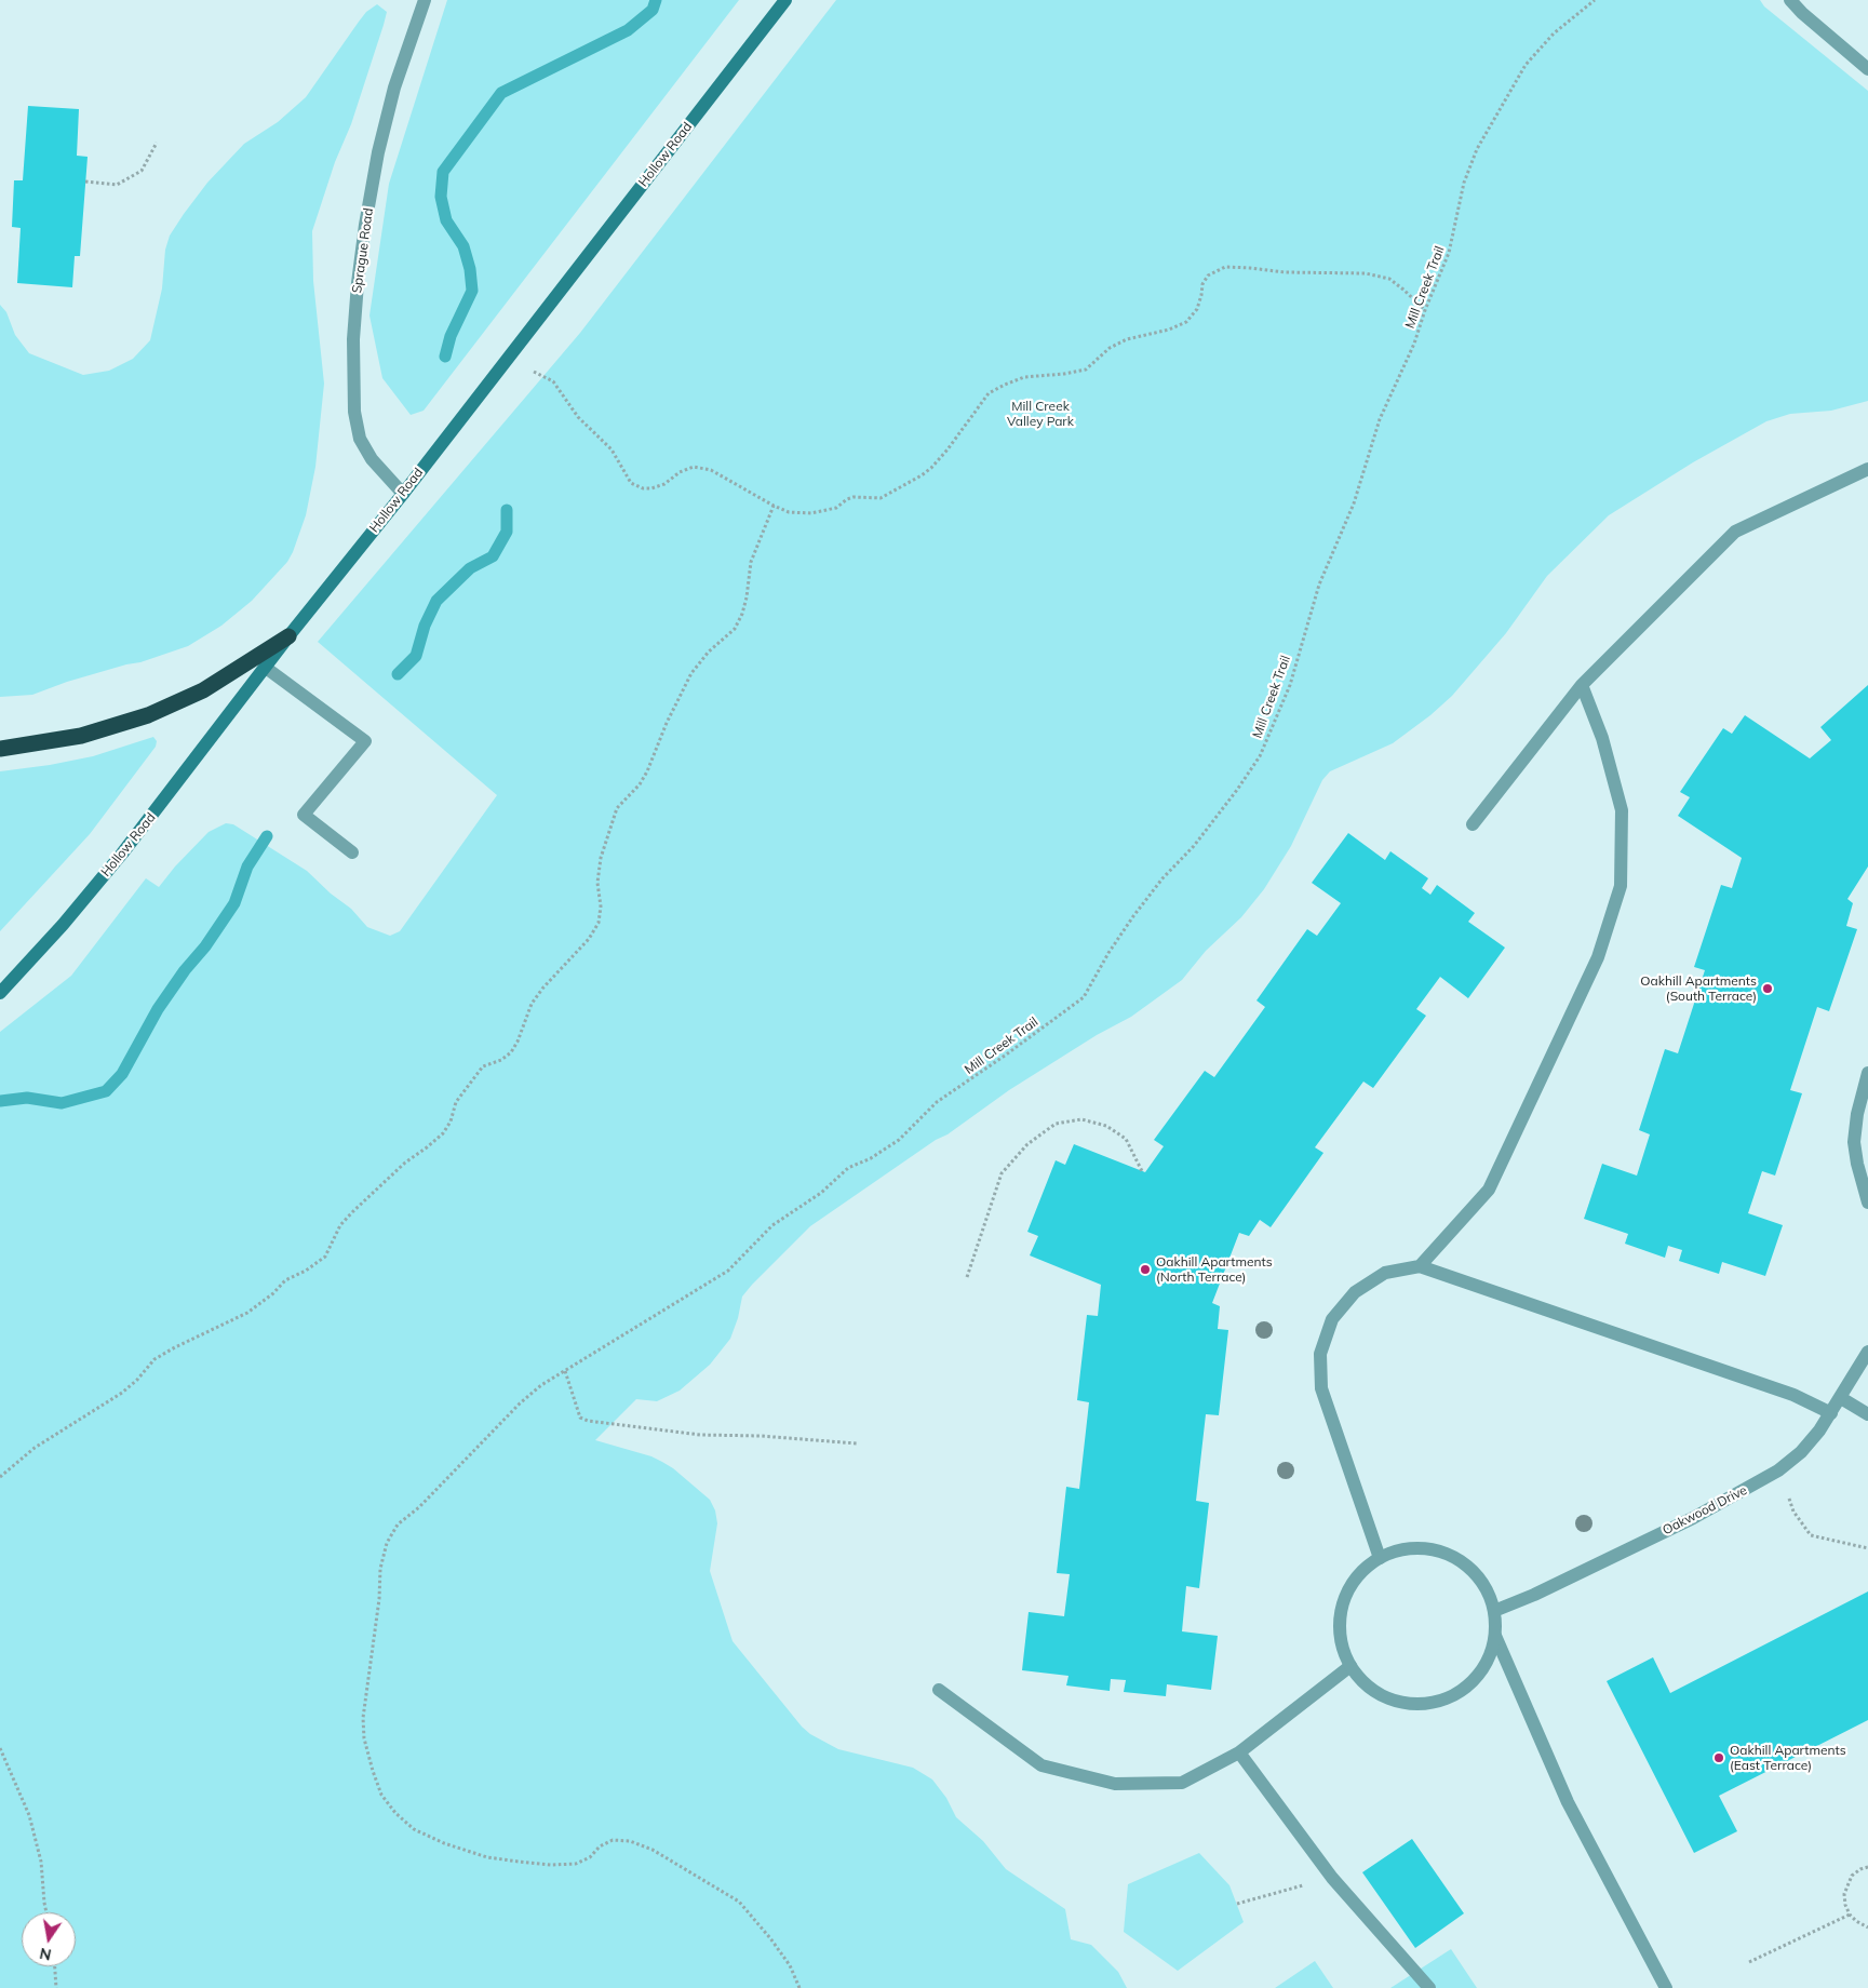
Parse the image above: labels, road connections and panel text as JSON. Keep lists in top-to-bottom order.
{
  "streets": {
    "main road": ["Hollow Road"],
    "street": ["Sprague Road", "Oakwood Drive"],
    "path": ["Mill Creek Trail"]
  },
  "crossings": [
    ["Hollow Road", "Sprague Road"]
  ],
  "parks": ["Mill Creek Valley Park"],
  "places": ["Oakhill Apartments (South Terrace)", "Oakhill Apartments (North Terrace)", "Oakhill Apartments (East Terrace)"],
  "north": "bottom"
}
